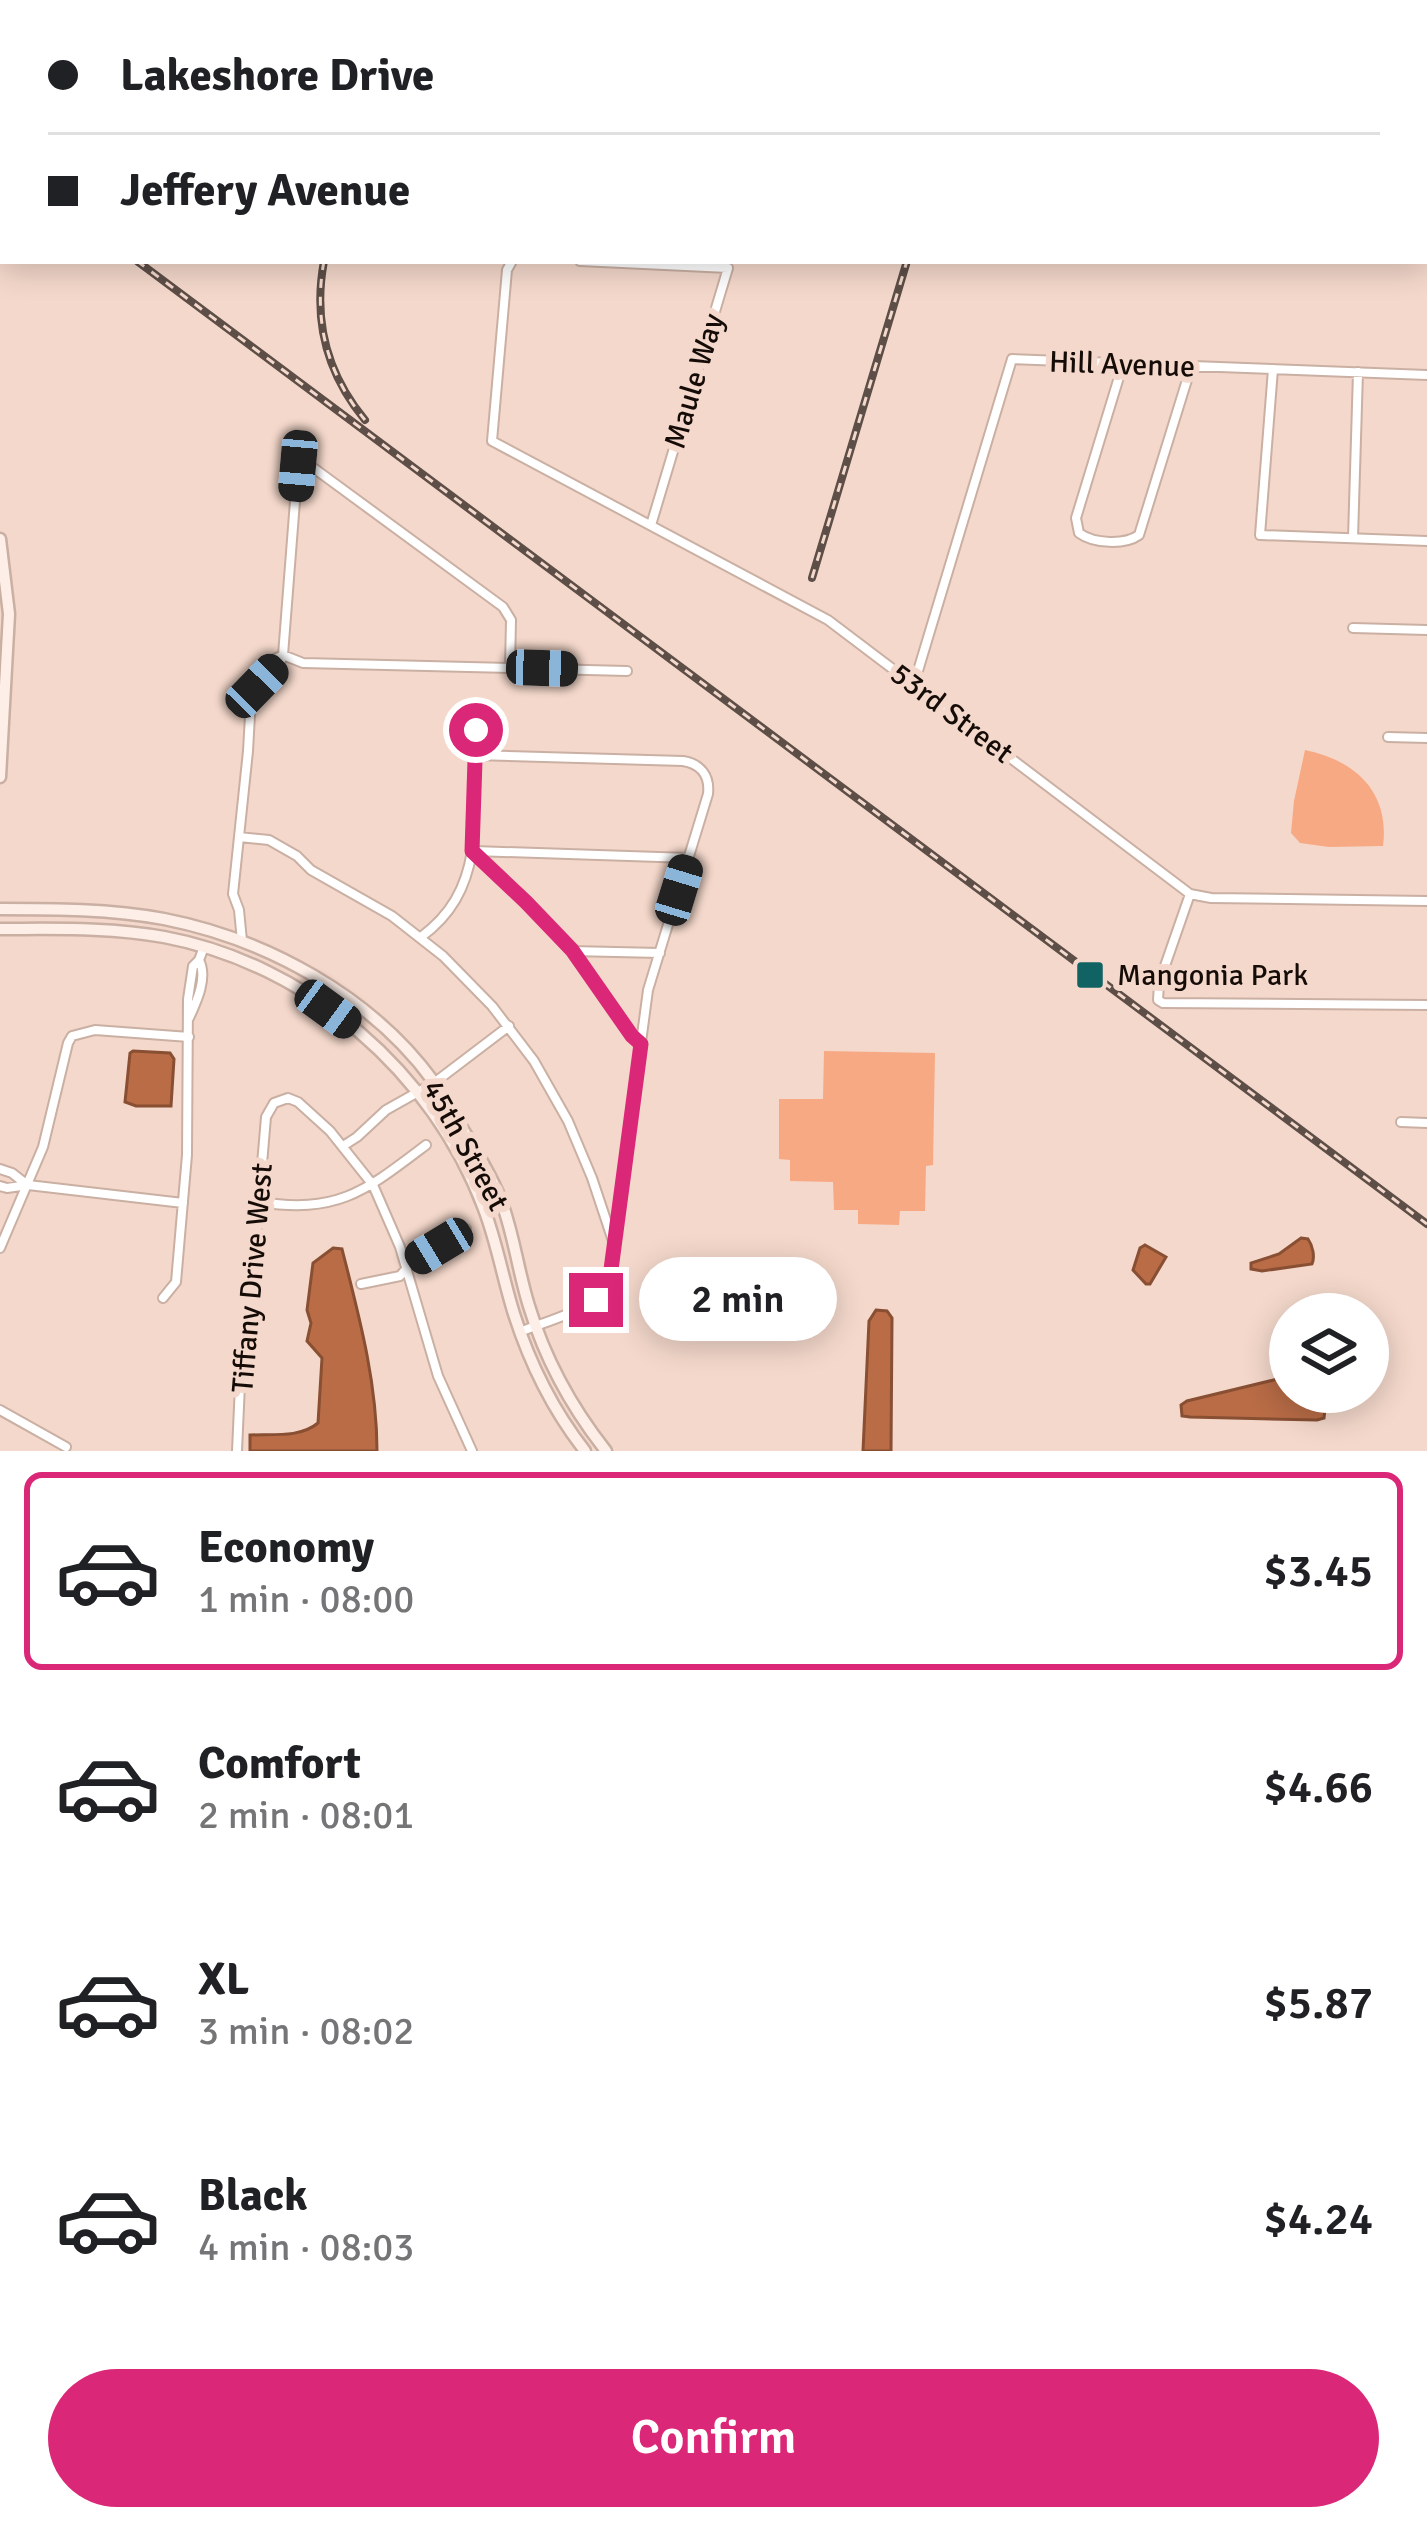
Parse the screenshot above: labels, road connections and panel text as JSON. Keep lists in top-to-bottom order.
{
  "streets": {
    "main road": ["45th Street"],
    "street": [
      "Hill Avenue",
      "Maule Way",
      "53rd Street",
      "Tiffany Drive West"
    ]
  },
  "crossings": [
    ["Hill Avenue", "53rd Street"],
    ["Maule Way", "53rd Street"]
  ],
  "places": {
    "transit": ["Mangonia Park"]
  },
  "page": {
    "banner": ["Lakeshore Drive", "Jeffery Avenue"],
    "bubble": "2 min",
    "list": [
      {
        "name": "Economy",
        "note": "1 min · 08:00",
        "value": "$3.45"
      },
      {
        "name": "Comfort",
        "note": "2 min · 08:01",
        "value": "$4.66"
      },
      {
        "name": "XL",
        "note": "3 min · 08:02",
        "value": "$5.87"
      },
      {
        "name": "Black",
        "note": "4 min · 08:03",
        "value": "$4.24"
      }
    ],
    "buttons": "Confirm"
  }
}
